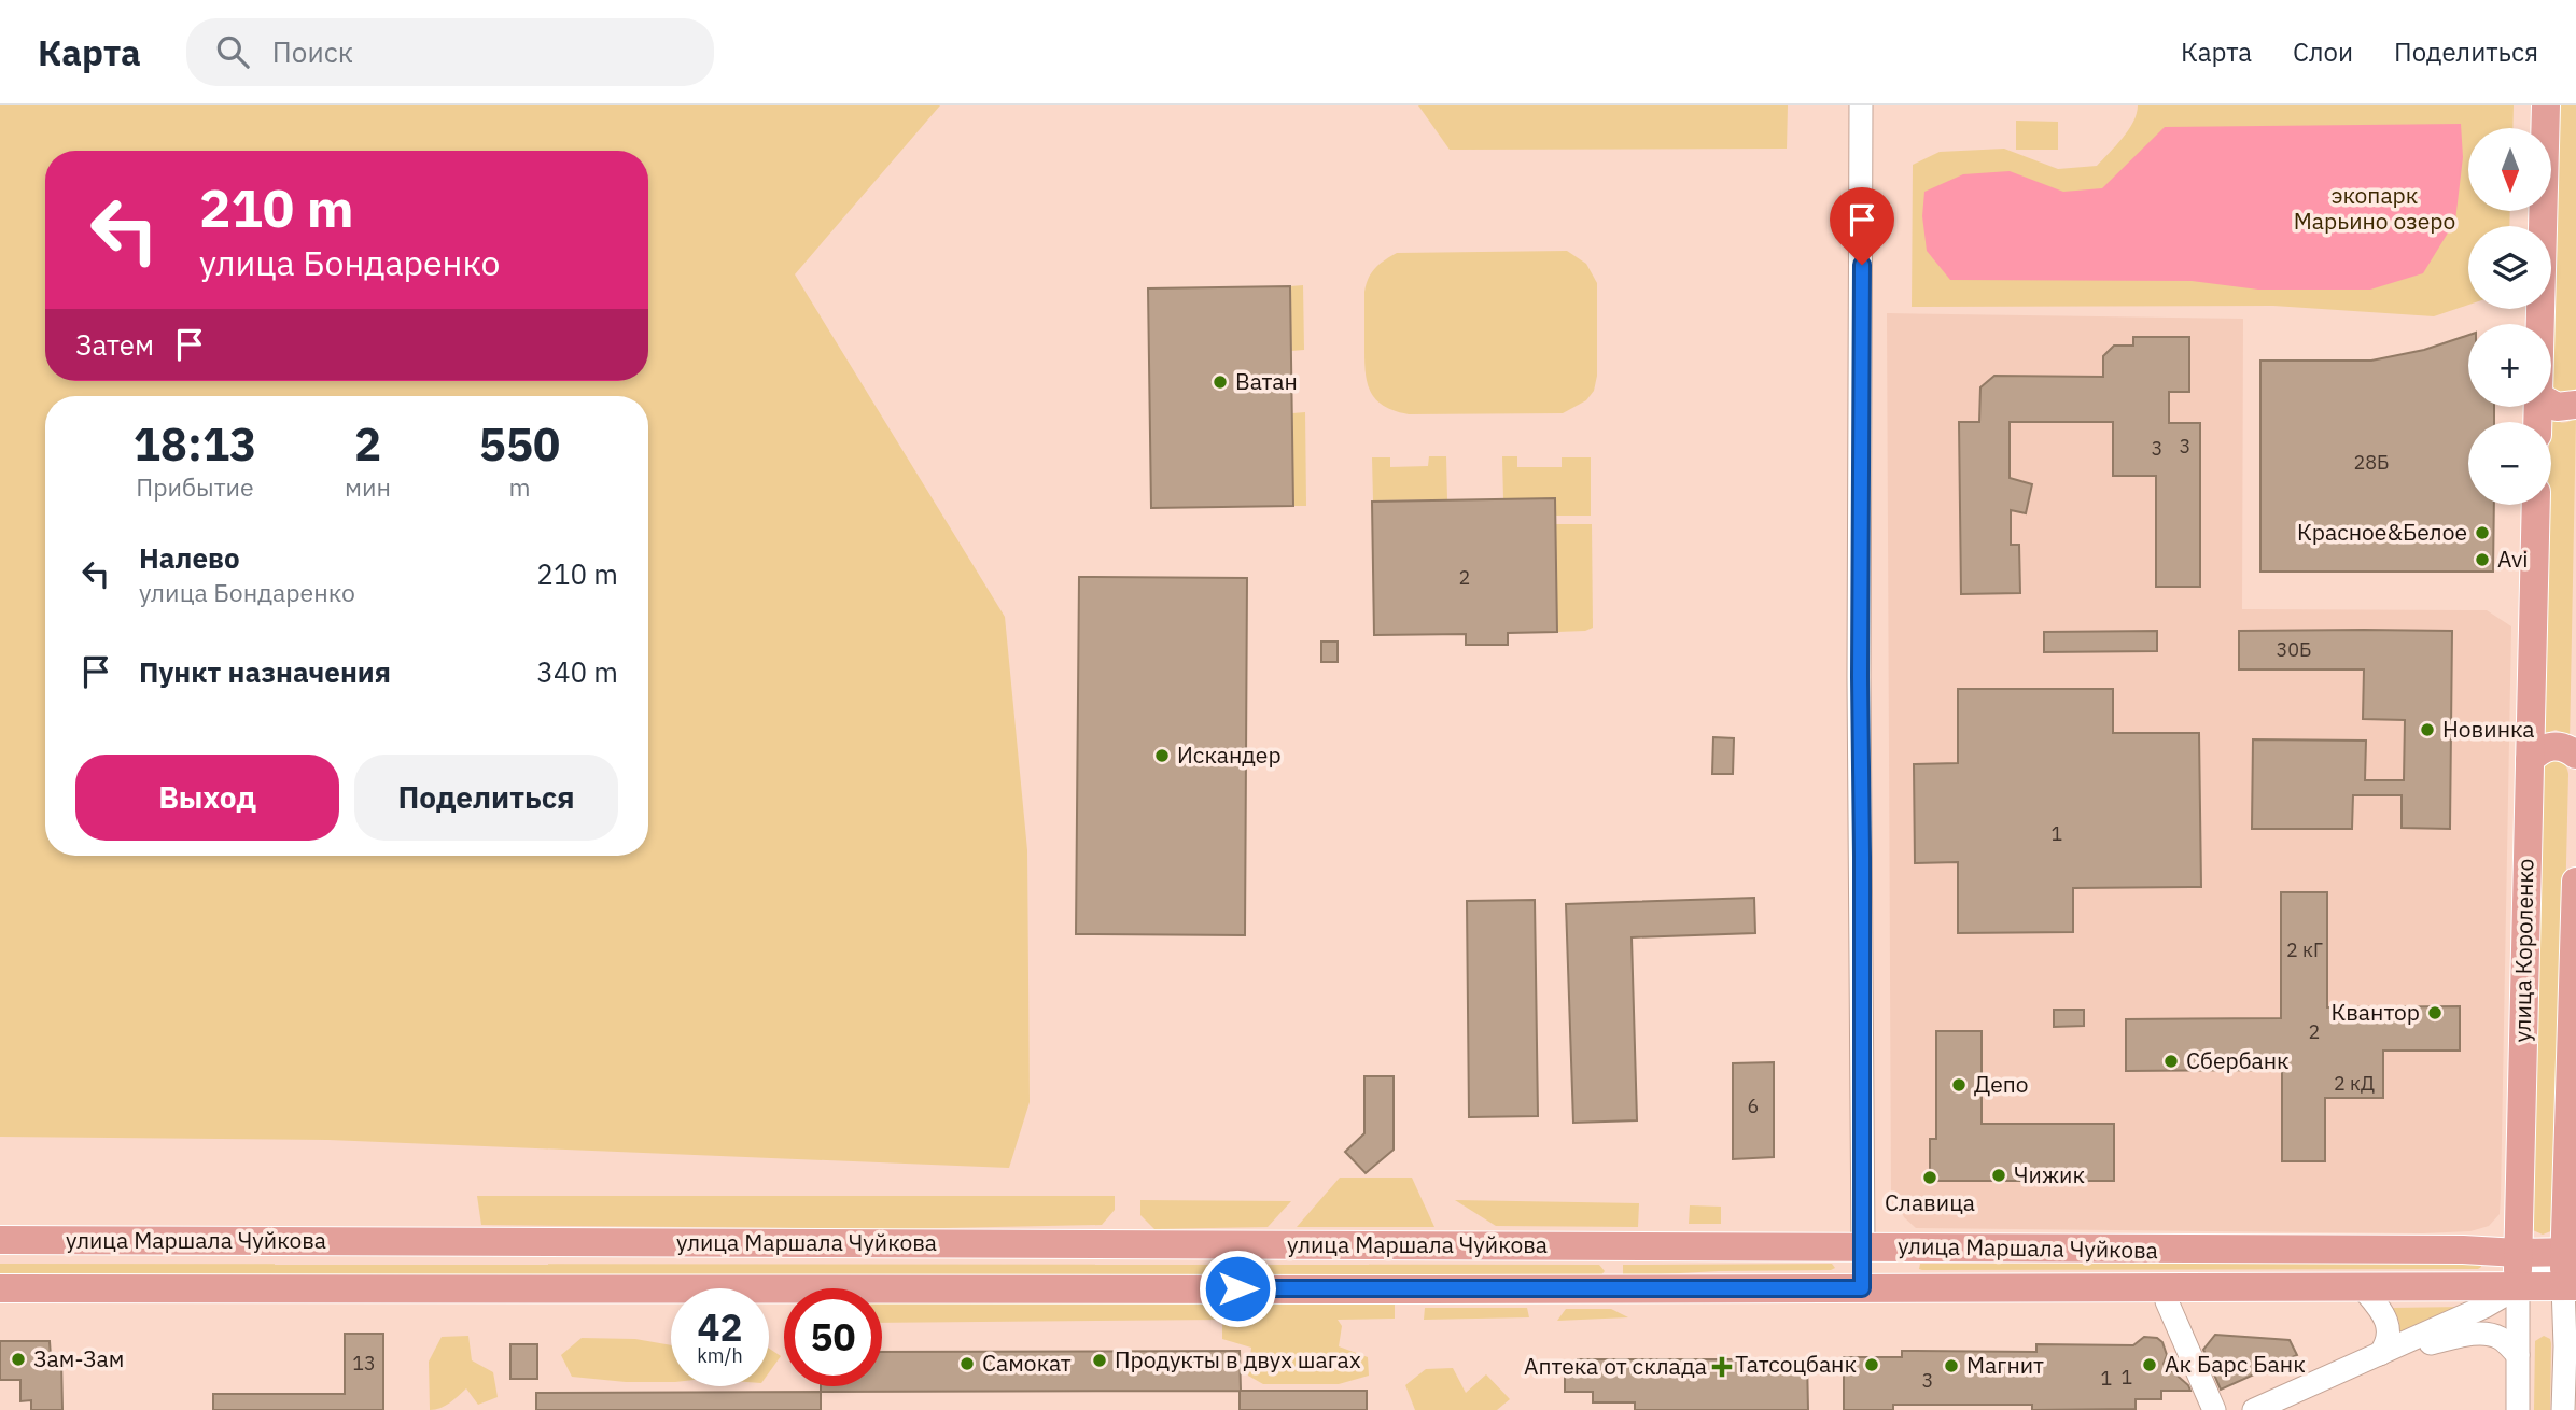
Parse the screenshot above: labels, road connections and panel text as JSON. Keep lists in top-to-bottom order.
{
  "streets": {
    "main road": ["улица Короленко", "улица Маршала Чуйкова"]
  },
  "crossings": [
    ["улица Короленко", "улица Маршала Чуйкова"]
  ],
  "parks": ["экопарк Марьино озеро"],
  "places": {
    "other": [
      "Ватан",
      "Красное&Белое",
      "Avi",
      "Новинка",
      "Искандер",
      "Квантор",
      "Сбербанк",
      "Депо",
      "Чижик",
      "Славица",
      "Зам-Зам",
      "Продукты в двух шагах",
      "Самокат",
      "Татсоцбанк",
      "Ак Барс Банк",
      "Магнит"
    ],
    "health": ["Аптека от склада"]
  },
  "house_numbers": [
    "3",
    "3",
    "28Б",
    "2",
    "30Б",
    "1",
    "2 кГ",
    "2",
    "2 кД",
    "6",
    "13",
    "1",
    "1",
    "3"
  ],
  "north": "bottom",
  "page": {
    "header": "Карта",
    "search": "Поиск",
    "nav": ["Карта", "Слои", "Поделиться"],
    "map_buttons": ["+", "−"],
    "turn": ["210 m", "улица Бондаренко"],
    "then": "Затем",
    "eta": [
      "18:13",
      "Прибытие",
      "2",
      "мин",
      "550",
      "m"
    ],
    "list": [
      {
        "name": "Налево",
        "note": "улица Бондаренко",
        "value": "210 m"
      },
      {
        "name": "Пункт назначения",
        "value": "340 m"
      }
    ],
    "buttons": ["Выход", "Поделиться"],
    "speed": "42 km/h",
    "limit": "50"
  }
}
